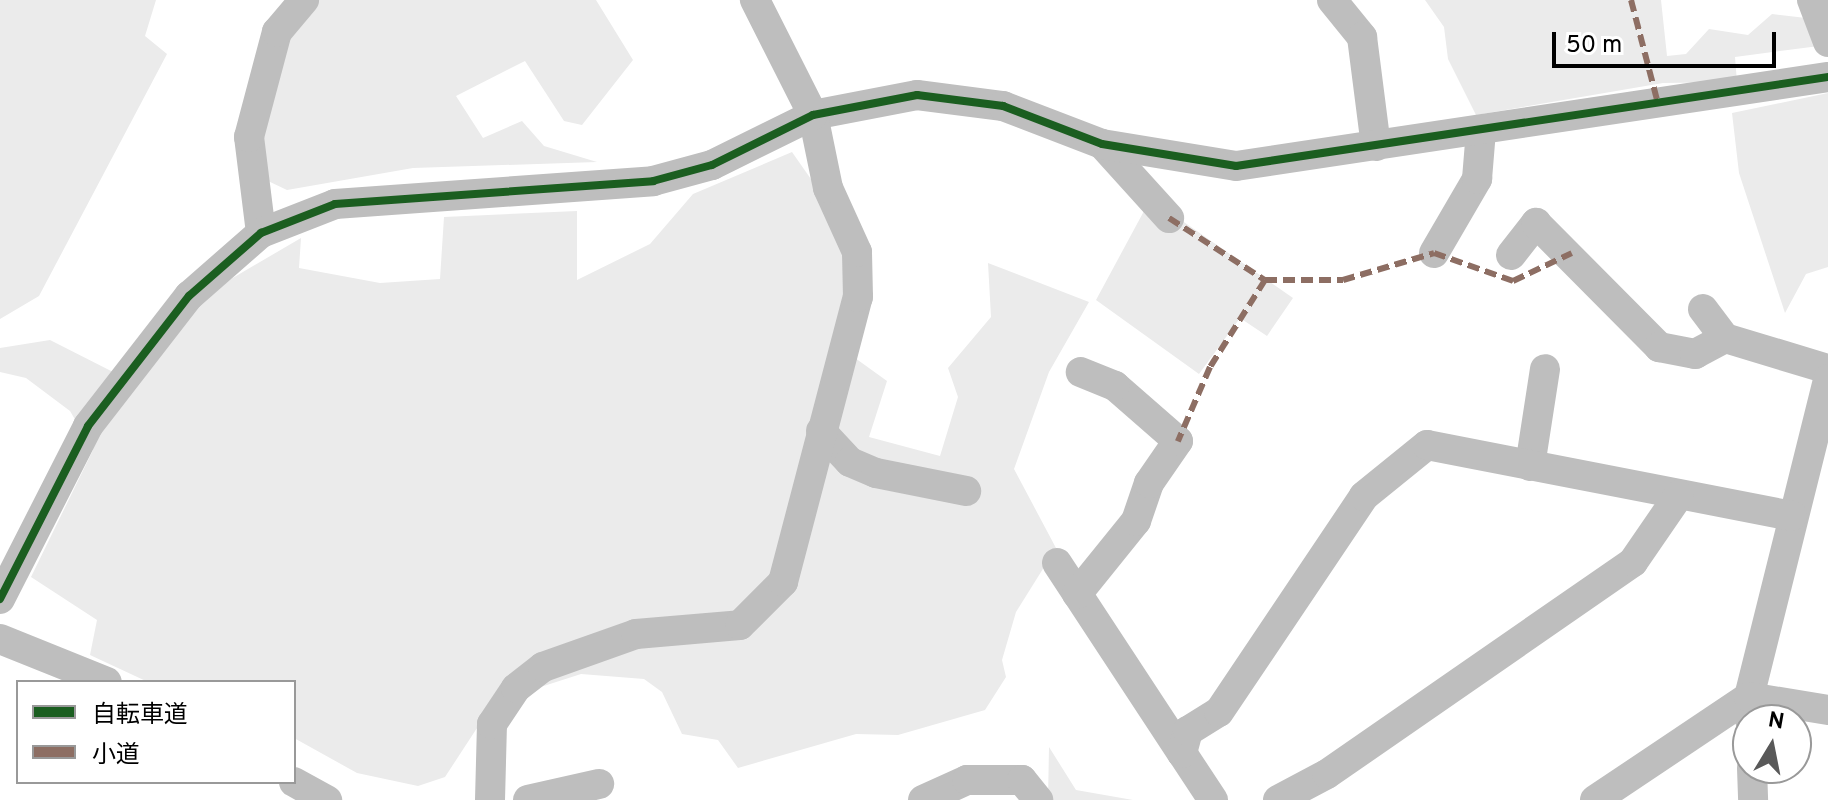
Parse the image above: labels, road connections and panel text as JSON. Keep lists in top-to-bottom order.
{
  "legend": ["自転車道", "小道"],
  "scale_bar": "50 m",
  "north": "top"
}
